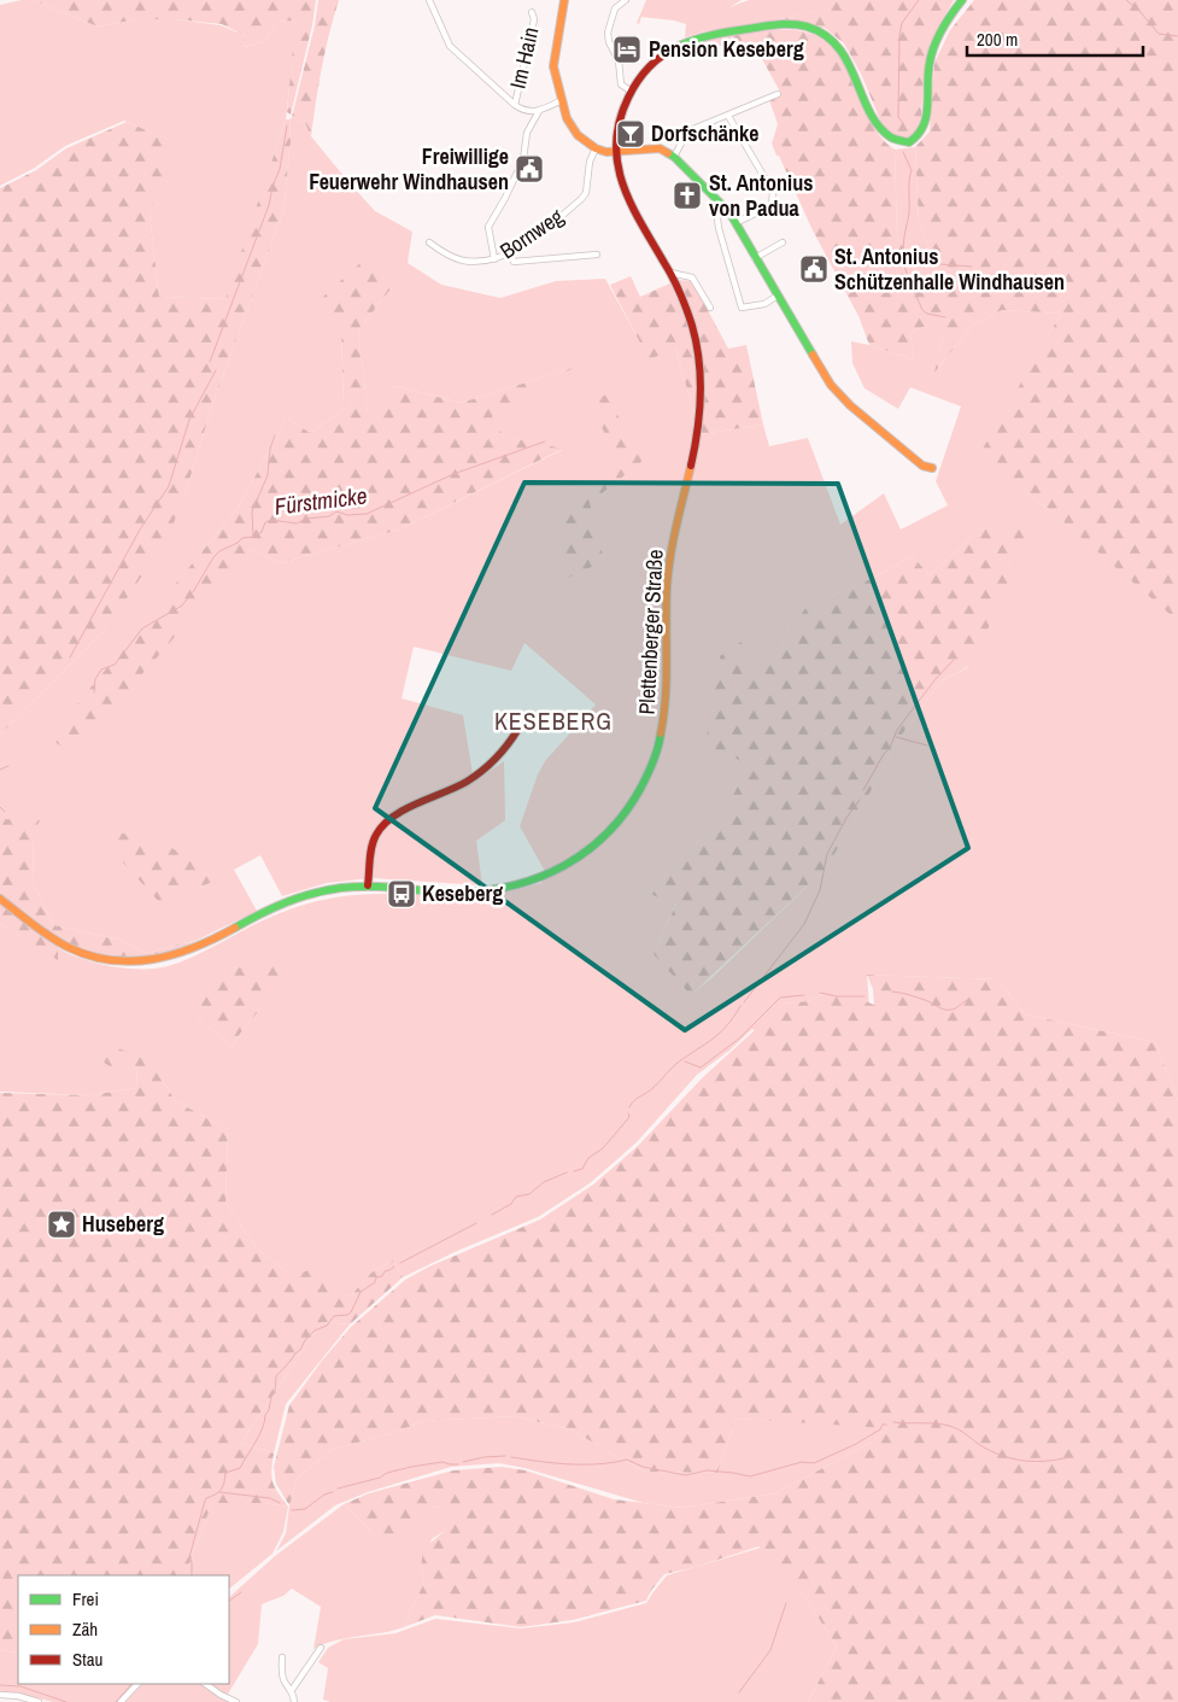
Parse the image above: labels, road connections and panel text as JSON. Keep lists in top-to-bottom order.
{
  "streets": {
    "main road": ["Plettenberger Straße"],
    "street": ["Im Hain", "Bornweg"]
  },
  "districts": ["KESEBERG"],
  "water": ["Fürstmicke"],
  "places": {
    "hotel": ["Pension Keseberg"],
    "bar": ["Dorfschänke"],
    "public building": ["Freiwillige Feuerwehr Windhausen", "St. Antonius Schützenhalle Windhausen"],
    "church": ["St. Antonius von Padua"],
    "bus stop": ["Keseberg"],
    "place": ["Huseberg"]
  },
  "legend": ["Frei", "Zäh", "Stau"],
  "scale_bar": "200 m"
}
